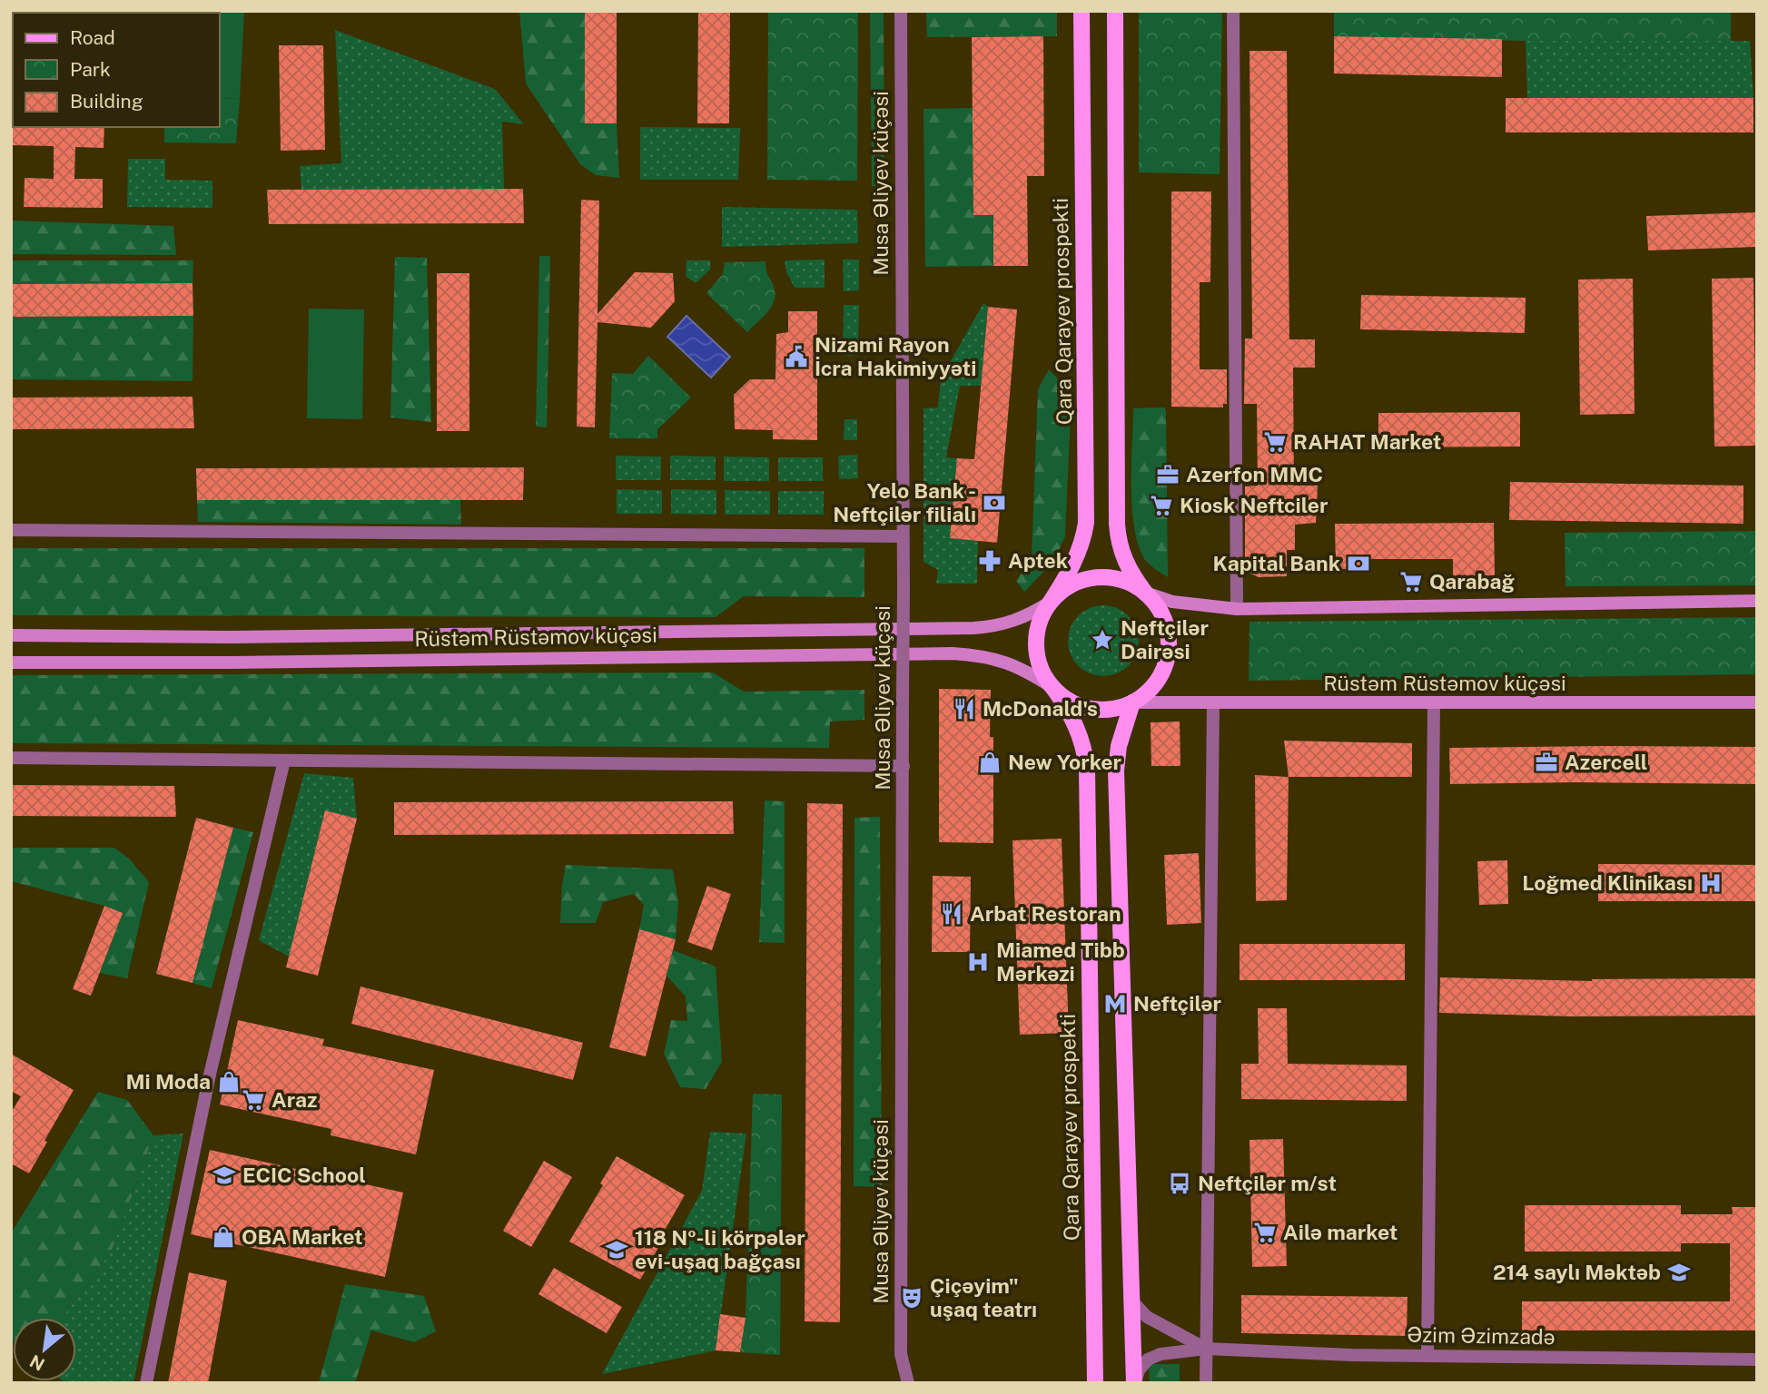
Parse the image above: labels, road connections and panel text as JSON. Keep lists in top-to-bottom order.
{
  "streets": {
    "main road": ["Qara Qarayev prospekti", "Rüstəm Rüstəmov küçəsi"],
    "street": ["Musa Əliyev küçəsi", "Əzim Əzimzadə"]
  },
  "crossings": [
    ["Qara Qarayev prospekti", "Rüstəm Rüstəmov küçəsi"]
  ],
  "places": {
    "public building": ["Nizami Rayon İcra Hakimiyyəti"],
    "supermarket": [
      "RAHAT Market",
      "Kiosk Neftciler",
      "Qarabağ",
      "Araz",
      "Ailə market"
    ],
    "office": ["Azerfon MMC", "Azercell"],
    "bank": ["Yelo Bank - Neftçilər filialı", "Kapital Bank"],
    "pharmacy": ["Aptek"],
    "place": ["Neftçilər Dairəsi"],
    "restaurant": ["McDonald's", "Arbat Restoran"],
    "shop": ["New Yorker", "Mi Moda", "OBA Market"],
    "hospital": ["Loğmed Klinikası", "Miamed Tibb Mərkəzi"],
    "metro station": ["Neftçilər"],
    "school or university": ["ECIC School", "118 №-li körpələr evi-uşaq bağçası", "214 saylı Məktəb"],
    "bus stop": ["Neftçilər m/st"],
    "theatre": ["Çiçəyim\" uşaq teatrı"]
  },
  "legend": ["Road", "Park", "Building"],
  "north": "bottom left"
}
